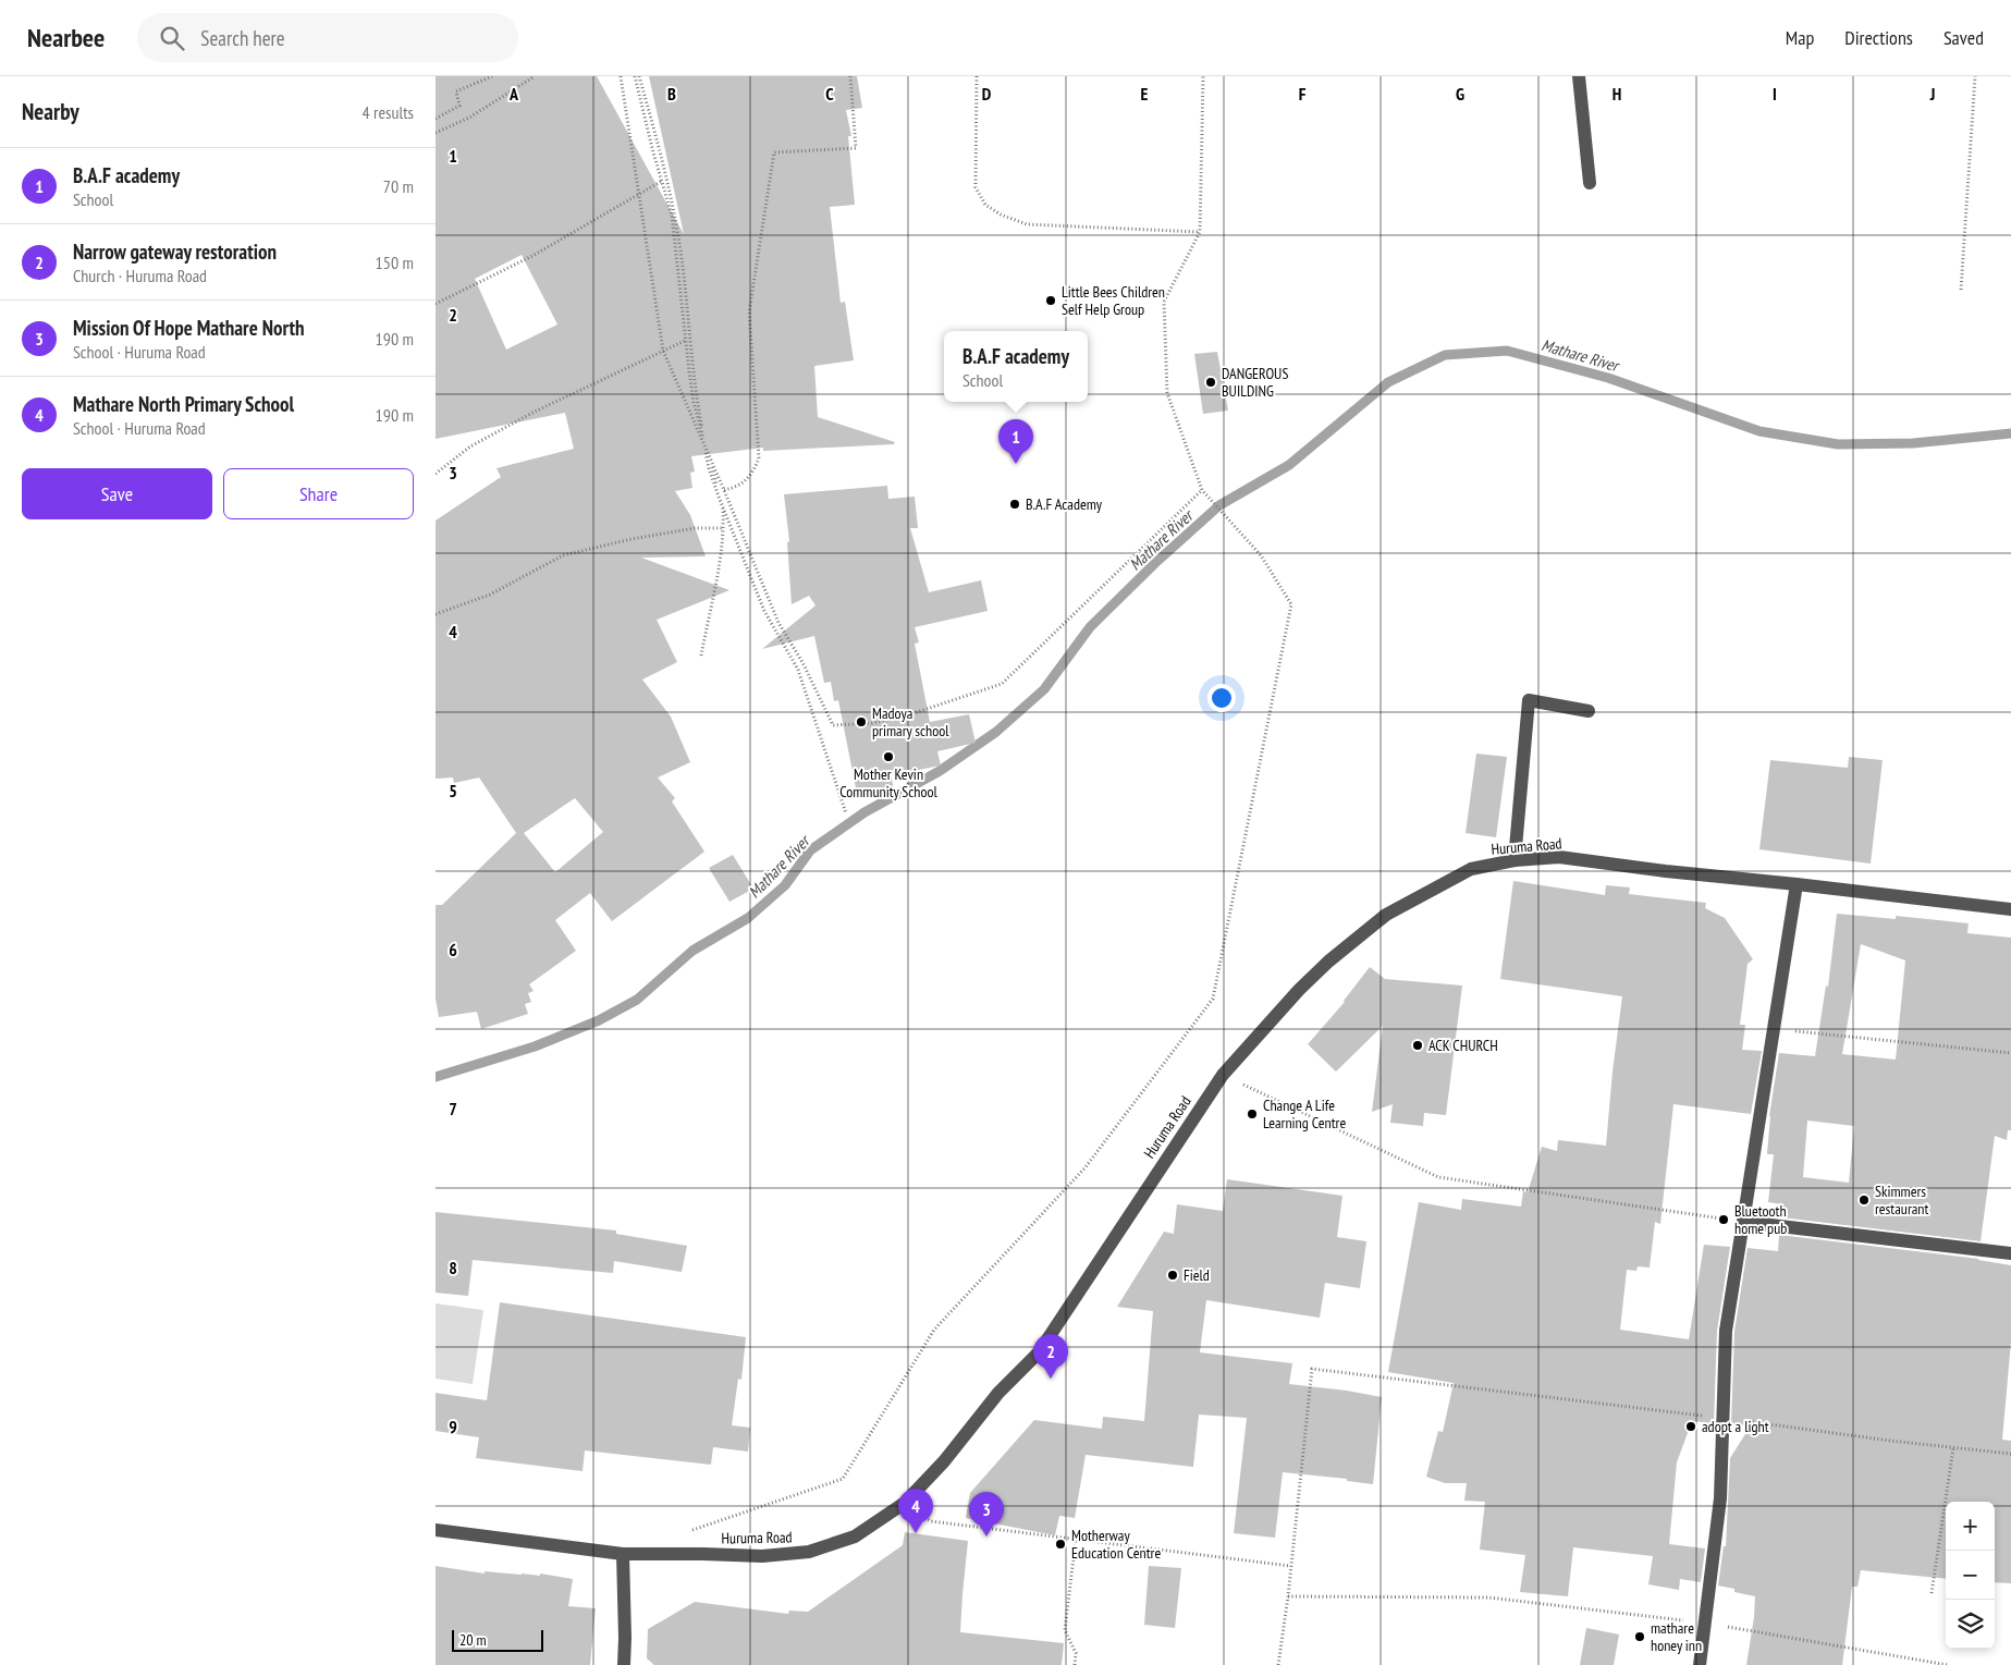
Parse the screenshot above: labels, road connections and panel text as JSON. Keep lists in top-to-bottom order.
{
  "streets": {
    "street": ["Huruma Road"]
  },
  "water": ["Mathare River"],
  "places": [
    "Little Bees Children Self Help Group",
    "DANGEROUS BUILDING",
    "B.A.F Academy",
    "Madoya primary school",
    "Mother Kevin Community School",
    "ACK CHURCH",
    "Change A Life Learning Centre",
    "Skimmers restaurant",
    "Bluetooth home pub",
    "Field",
    "adopt a light",
    "Motherway Education Centre",
    "mathare honey inn"
  ],
  "scale_bar": "20 m",
  "page": {
    "header": "Nearbee",
    "search": "Search here",
    "nav": ["Map", "Directions", "Saved"],
    "heading": ["Nearby", "4 results"],
    "list": [
      {
        "mark": "1",
        "name": "B.A.F academy",
        "note": "School",
        "value": "70 m"
      },
      {
        "mark": "2",
        "name": "Narrow gateway restoration",
        "note": "Church · Huruma Road",
        "value": "150 m"
      },
      {
        "mark": "3",
        "name": "Mission Of Hope Mathare North",
        "note": "School · Huruma Road",
        "value": "190 m"
      },
      {
        "mark": "4",
        "name": "Mathare North Primary School",
        "note": "School · Huruma Road",
        "value": "190 m"
      }
    ],
    "popup": ["B.A.F academy", "School"],
    "pins": [
      "1",
      "2",
      "4",
      "3"
    ],
    "buttons": ["Save", "Share"],
    "map_buttons": ["+", "−"],
    "scale": "20 m"
  },
  "grid": {
    "columns": [
      "A",
      "B",
      "C",
      "D",
      "E",
      "F",
      "G",
      "H",
      "I",
      "J"
    ],
    "rows": [
      "1",
      "2",
      "3",
      "4",
      "5",
      "6",
      "7",
      "8",
      "9"
    ]
  }
}
